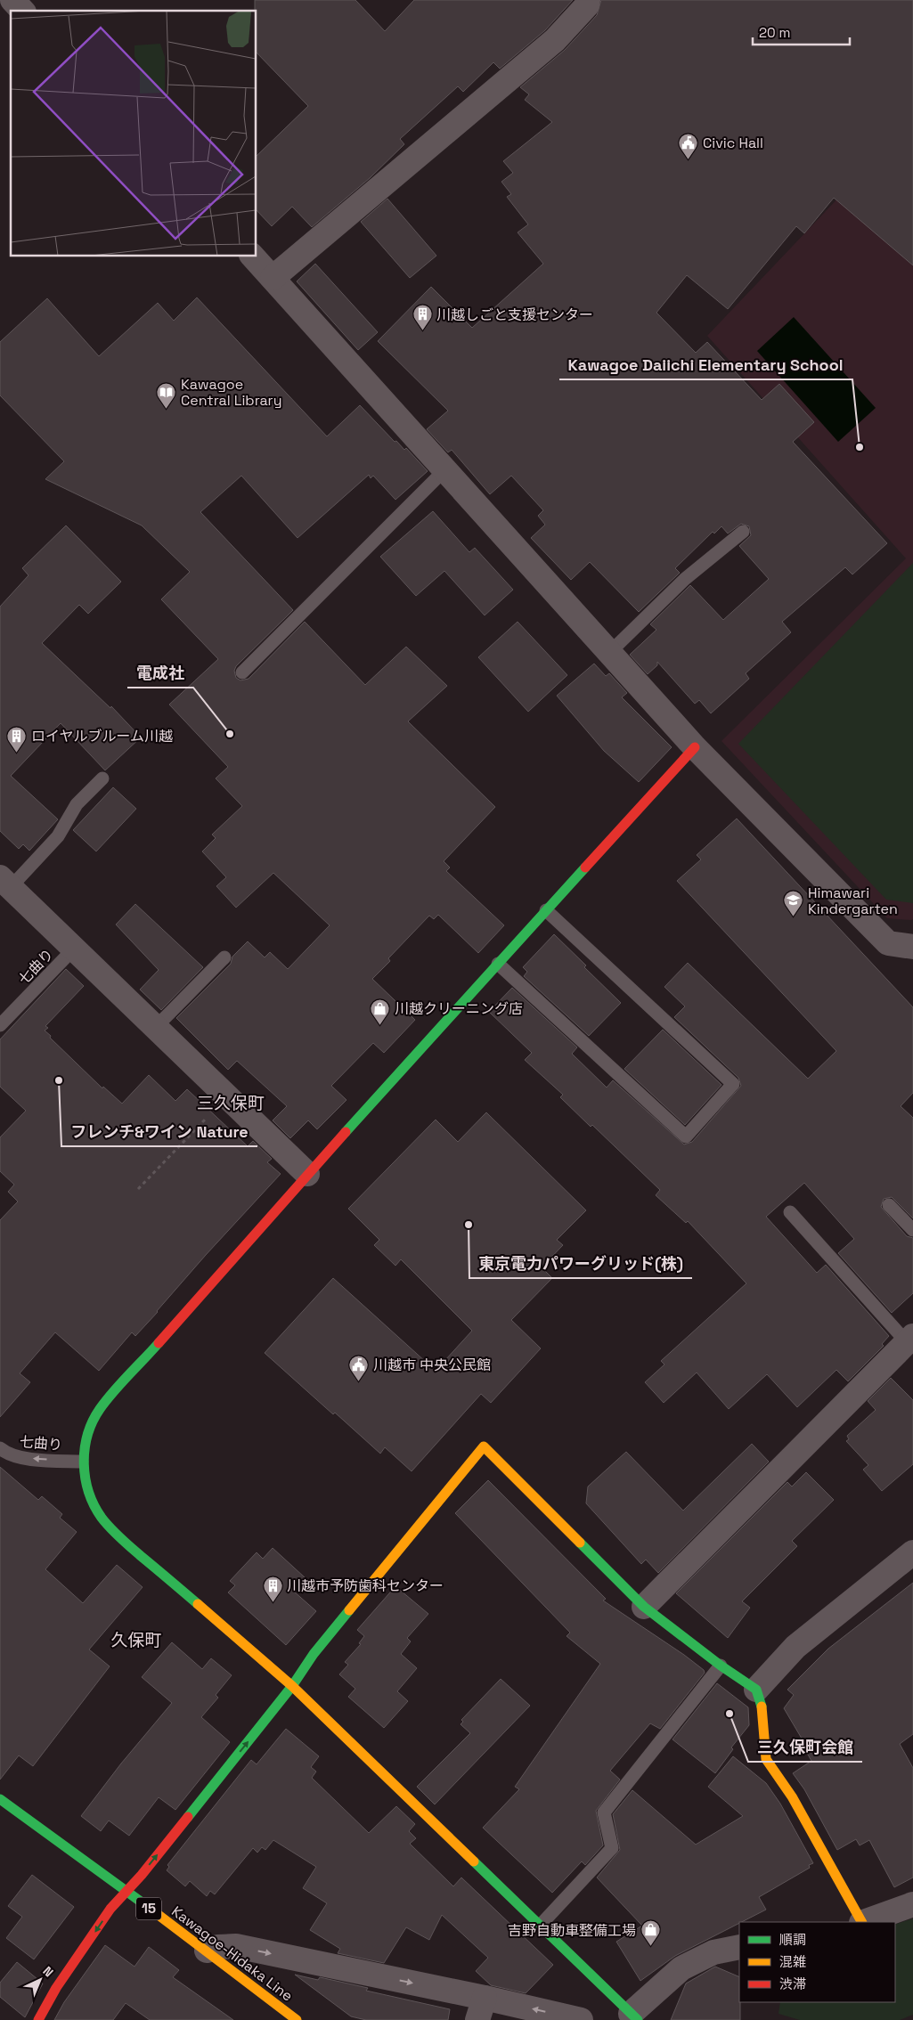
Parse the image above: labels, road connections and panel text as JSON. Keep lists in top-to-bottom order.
{
  "streets": {
    "street": ["15", "Kawagoe-Hidaka Line"],
    "lane": ["七曲り"]
  },
  "one_way": ["七曲り"],
  "districts": ["三久保町", "久保町"],
  "places": {
    "public building": ["Civic Hall", "川越市 中央公民館"],
    "building": ["川越しごと支援センター", "ロイヤルブルーム川越", "川越市予防歯科センター"],
    "library": ["Kawagoe Central Library"],
    "other": [
      "Kawagoe Daiichi Elementary School",
      "電成社",
      "フレンチ&ワイン Nature",
      "東京電力パワーグリッド(株)",
      "三久保町会館"
    ],
    "school or university": ["Himawari Kindergarten"],
    "shop": ["川越クリーニング店", "吉野自動車整備工場"]
  },
  "legend": ["順調", "混雑", "渋滞"],
  "scale_bar": "20 m",
  "north": "top right"
}
